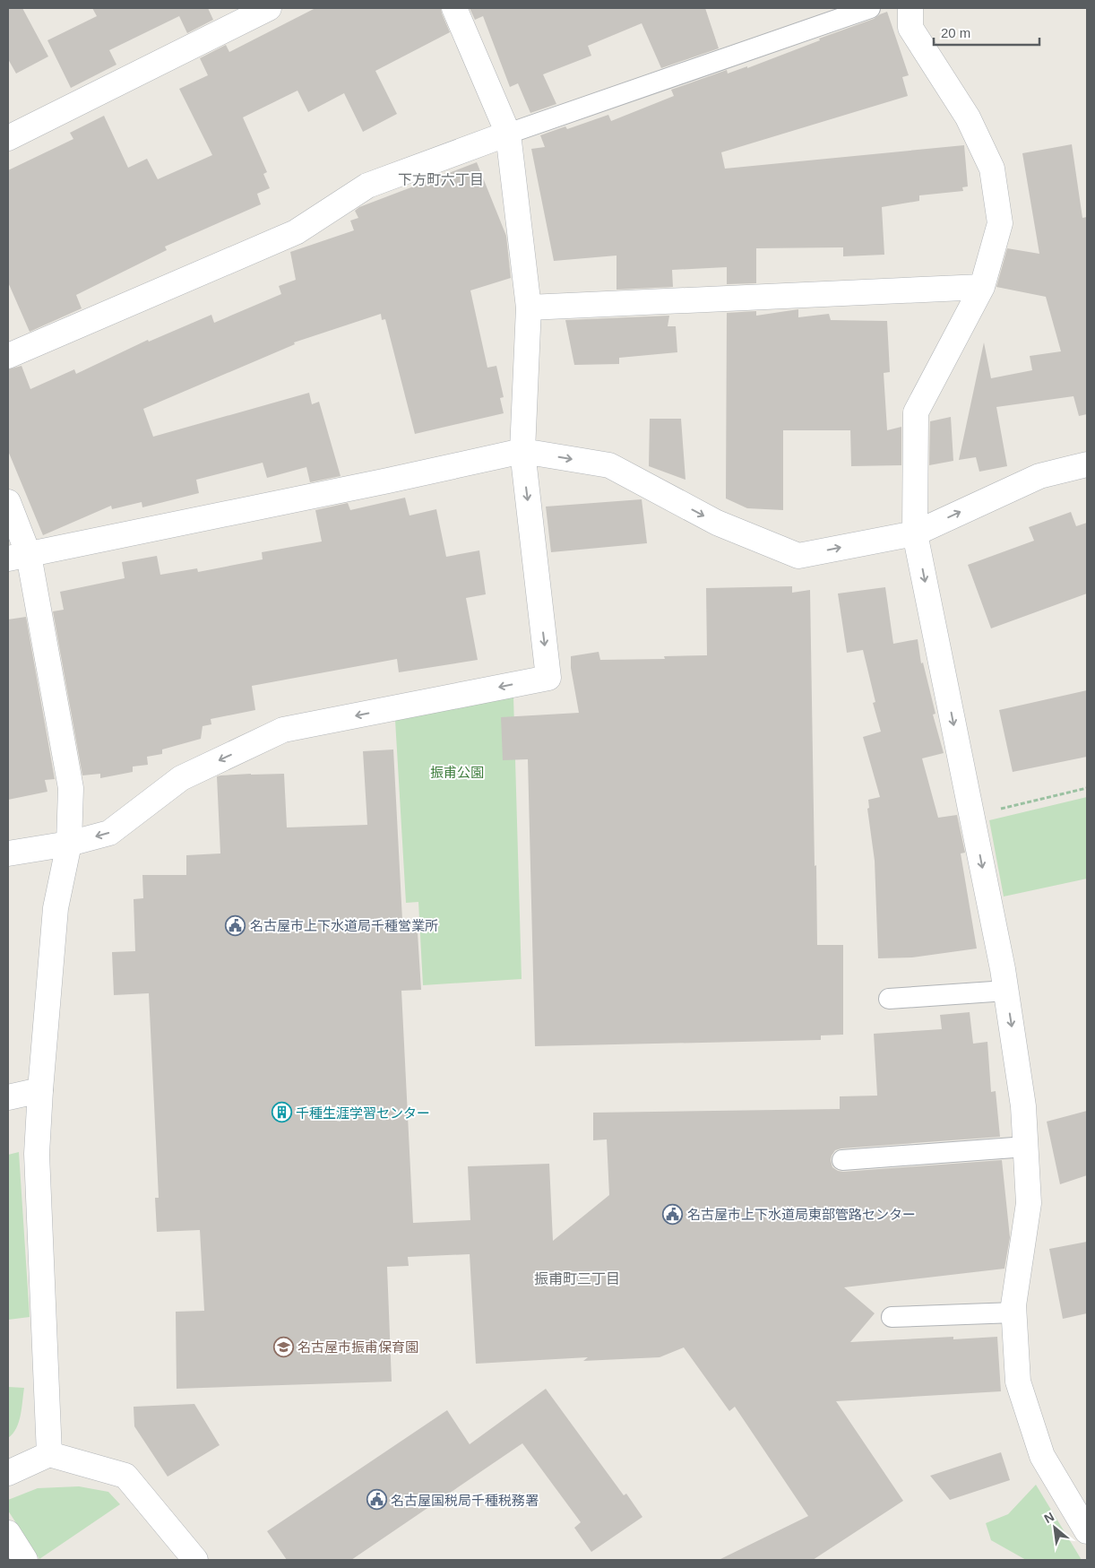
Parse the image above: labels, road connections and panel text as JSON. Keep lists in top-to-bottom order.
{
  "districts": ["下方町六丁目", "振甫町三丁目"],
  "parks": ["振甫公園"],
  "places": {
    "public building": ["名古屋市上下水道局千種営業所", "名古屋市上下水道局東部管路センター", "名古屋国税局千種税務署"],
    "building": ["千種生涯学習センター"],
    "school or university": ["名古屋市振甫保育園"]
  },
  "scale_bar": "20 m",
  "north": "top left"
}
